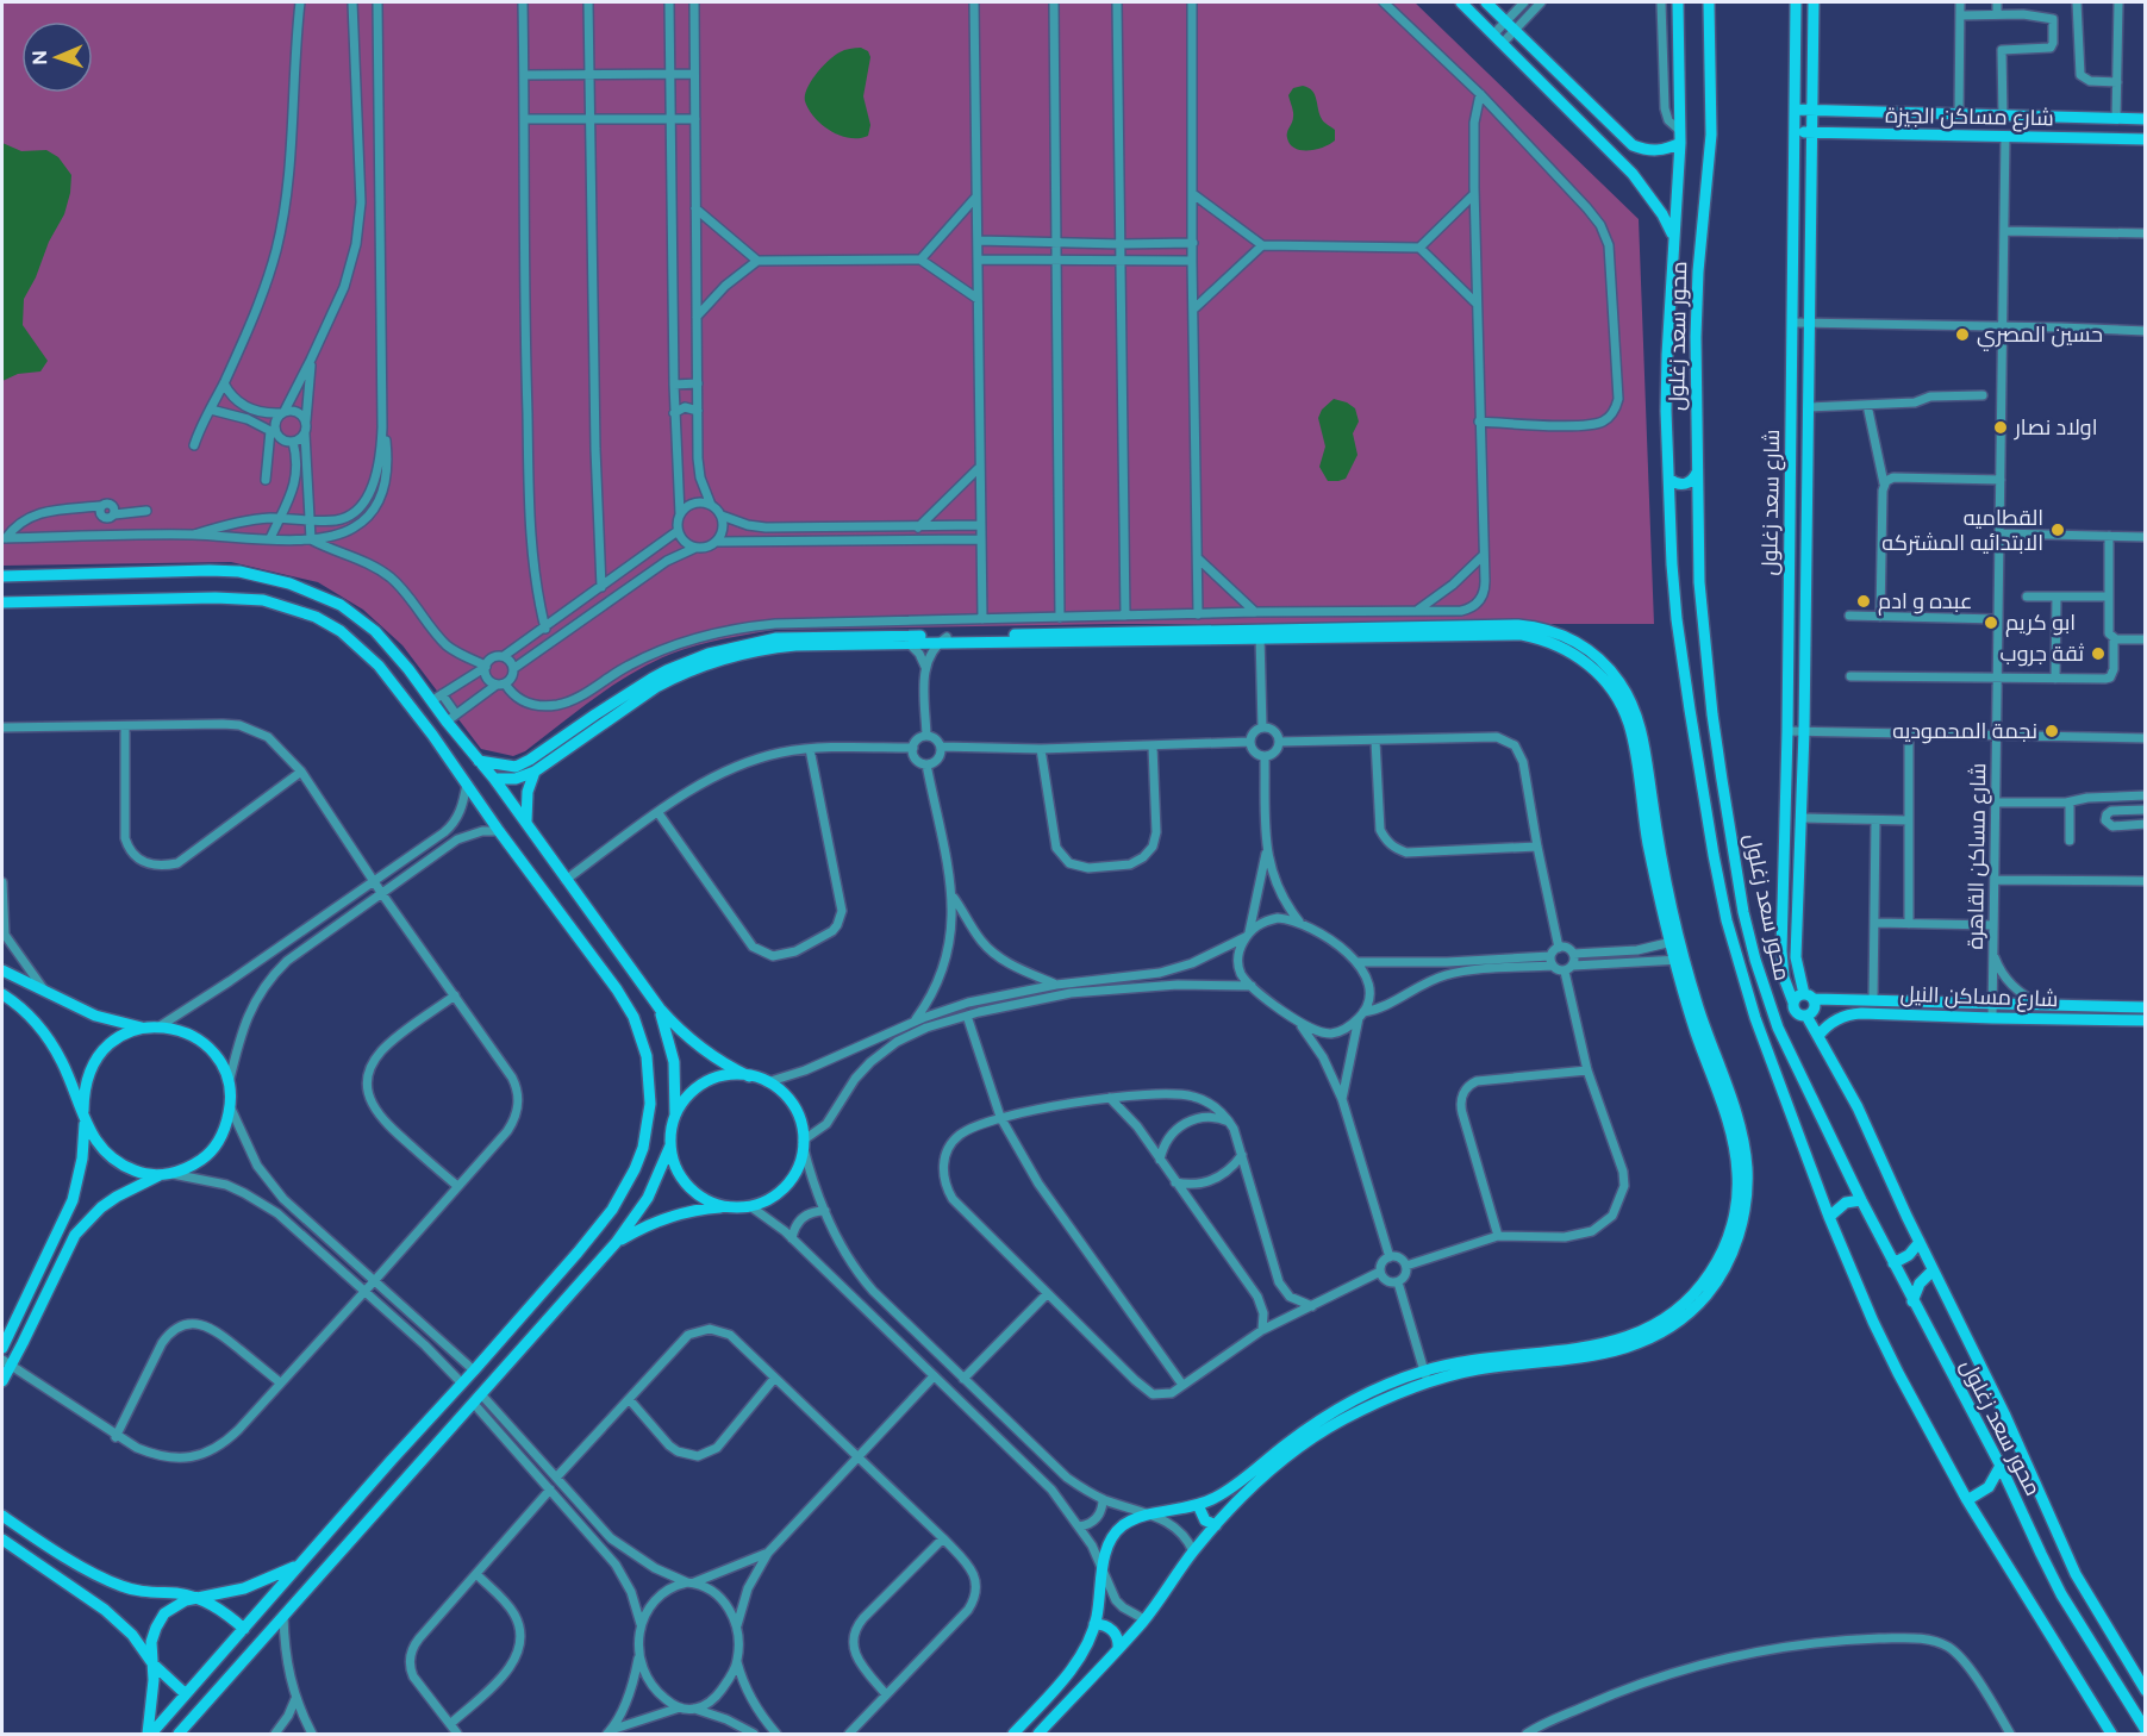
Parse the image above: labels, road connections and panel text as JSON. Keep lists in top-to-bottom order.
{
  "streets": {
    "street": [
      "شارع مساكن الجيزة",
      "محور سعد زغلول",
      "شارع سعد زغلول",
      "شارع مساكن القاهرة",
      "شارع مساكن النيل"
    ]
  },
  "crossings": [
    ["شارع مساكن الجيزة", "شارع سعد زغلول"],
    ["شارع مساكن الجيزة", "شارع مساكن القاهرة"],
    ["شارع سعد زغلول", "شارع مساكن النيل"],
    ["شارع مساكن القاهرة", "شارع مساكن النيل"]
  ],
  "places": [
    "حسين المصري",
    "اولاد نصار",
    "القطاميه الابتدائيه المشتركه",
    "عبده و ادم",
    "ابو كريم",
    "ثقة جروب",
    "نجمة المحموديه"
  ],
  "north": "left"
}
